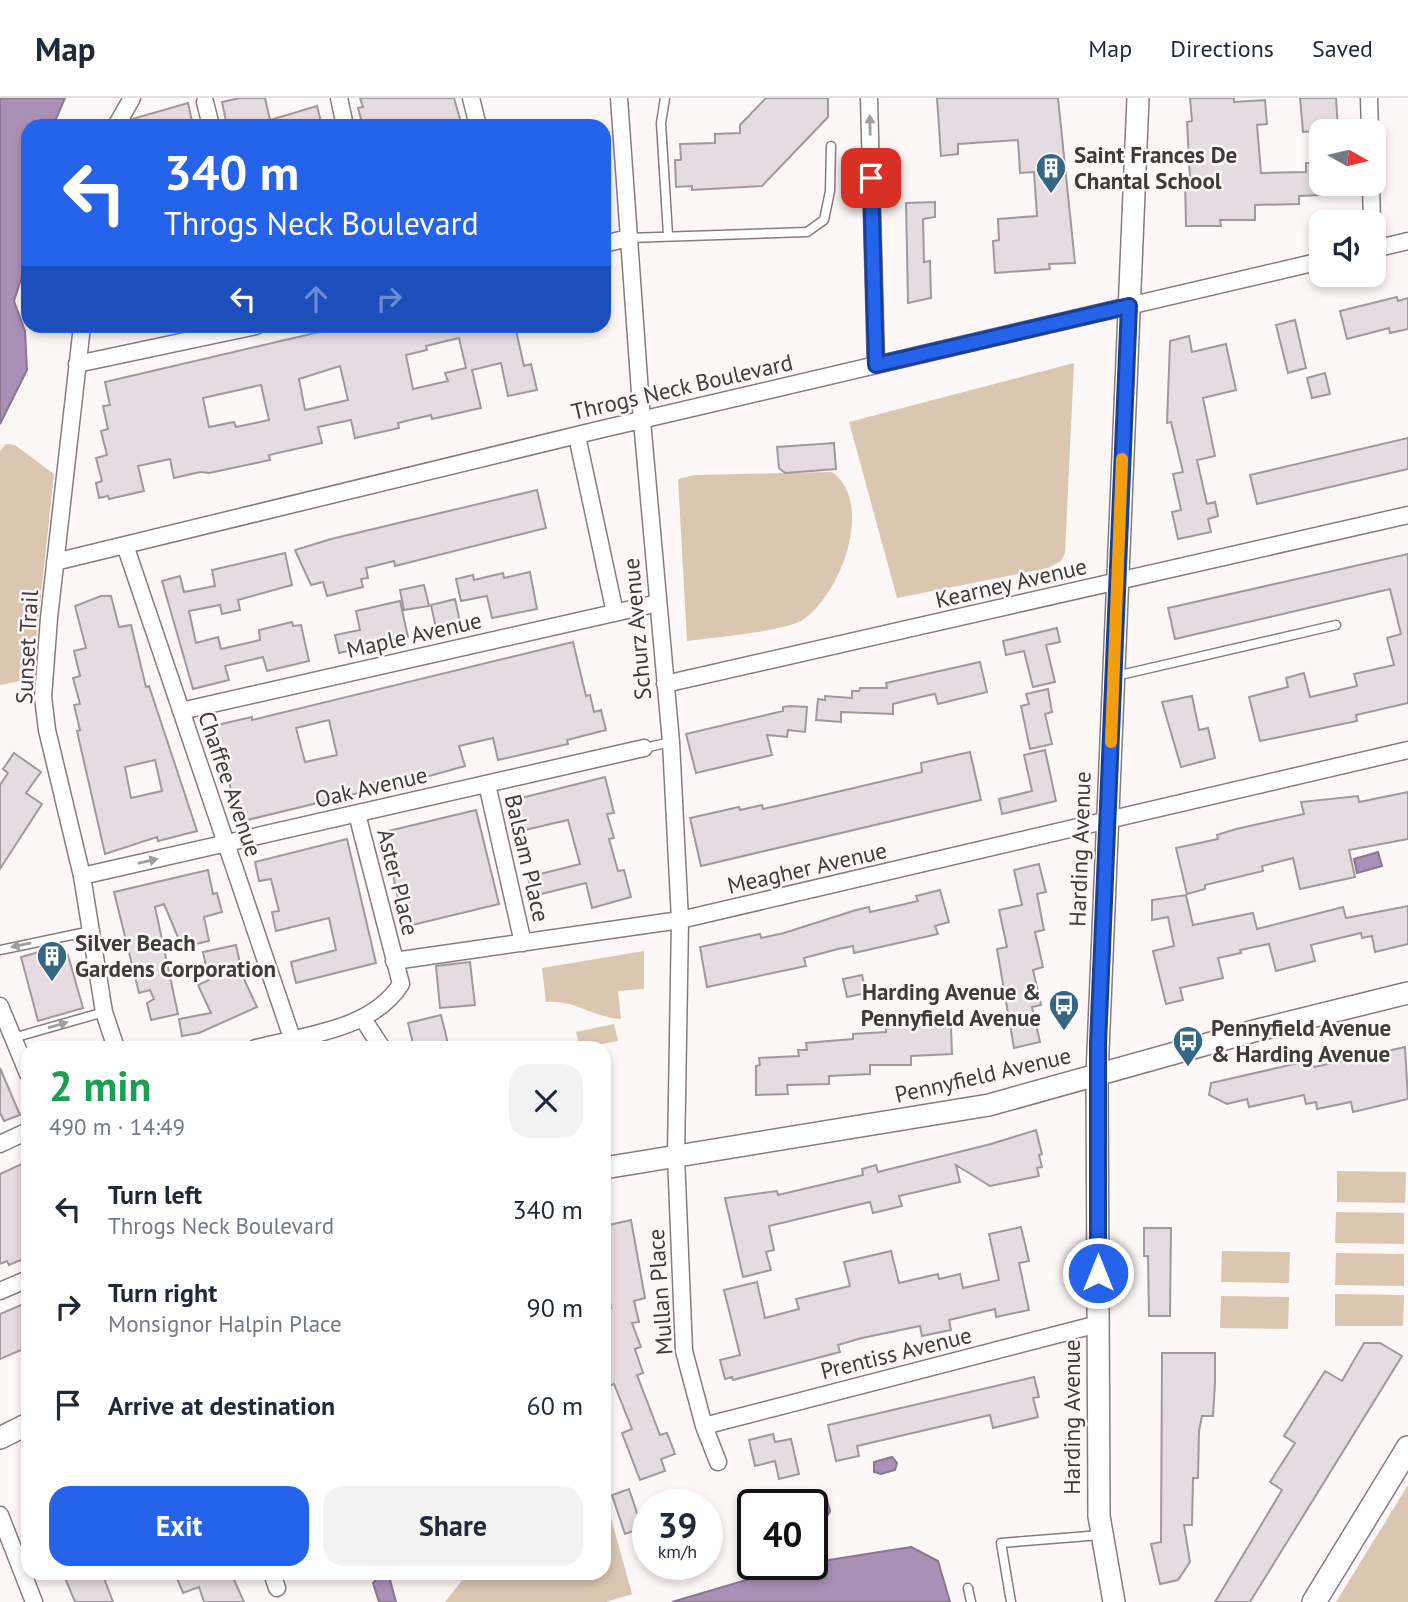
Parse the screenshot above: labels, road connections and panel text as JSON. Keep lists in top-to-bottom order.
{
  "streets": {
    "street": [
      "Throgs Neck Boulevard",
      "Kearney Avenue",
      "Schurz Avenue",
      "Maple Avenue",
      "Sunset Trail",
      "Chaffee Avenue",
      "Oak Avenue",
      "Harding Avenue",
      "Balsam Place",
      "Meagher Avenue",
      "Aster Place",
      "Pennyfield Avenue",
      "Mullan Place",
      "Prentiss Avenue"
    ]
  },
  "crossings": [
    ["Throgs Neck Boulevard", "Schurz Avenue"],
    ["Throgs Neck Boulevard", "Sunset Trail"],
    ["Throgs Neck Boulevard", "Chaffee Avenue"],
    ["Throgs Neck Boulevard", "Harding Avenue"],
    ["Kearney Avenue", "Schurz Avenue"],
    ["Kearney Avenue", "Harding Avenue"],
    ["Schurz Avenue", "Maple Avenue"],
    ["Schurz Avenue", "Oak Avenue"],
    ["Schurz Avenue", "Meagher Avenue"],
    ["Schurz Avenue", "Pennyfield Avenue"],
    ["Schurz Avenue", "Mullan Place"],
    ["Maple Avenue", "Chaffee Avenue"],
    ["Sunset Trail", "Oak Avenue"],
    ["Chaffee Avenue", "Oak Avenue"],
    ["Oak Avenue", "Balsam Place"],
    ["Oak Avenue", "Aster Place"],
    ["Harding Avenue", "Meagher Avenue"],
    ["Harding Avenue", "Pennyfield Avenue"],
    ["Harding Avenue", "Prentiss Avenue"],
    ["Balsam Place", "Meagher Avenue"],
    ["Meagher Avenue", "Aster Place"],
    ["Pennyfield Avenue", "Mullan Place"],
    ["Mullan Place", "Prentiss Avenue"]
  ],
  "places": {
    "building": ["Saint Frances De Chantal School", "Silver Beach Gardens Corporation"],
    "bus stop": ["Harding Avenue & Pennyfield Avenue", "Pennyfield Avenue & Harding Avenue"]
  },
  "north": "right",
  "page": {
    "header": "Map",
    "nav": ["Map", "Directions", "Saved"],
    "turn": ["340 m", "Throgs Neck Boulevard"],
    "heading": ["2 min", "490 m · 14:49"],
    "list": [
      {
        "name": "Turn left",
        "note": "Throgs Neck Boulevard",
        "value": "340 m"
      },
      {
        "name": "Turn right",
        "note": "Monsignor Halpin Place",
        "value": "90 m"
      },
      {
        "name": "Arrive at destination",
        "value": "60 m"
      }
    ],
    "buttons": ["Exit", "Share"],
    "speed": "39 km/h",
    "limit": "40"
  }
}
